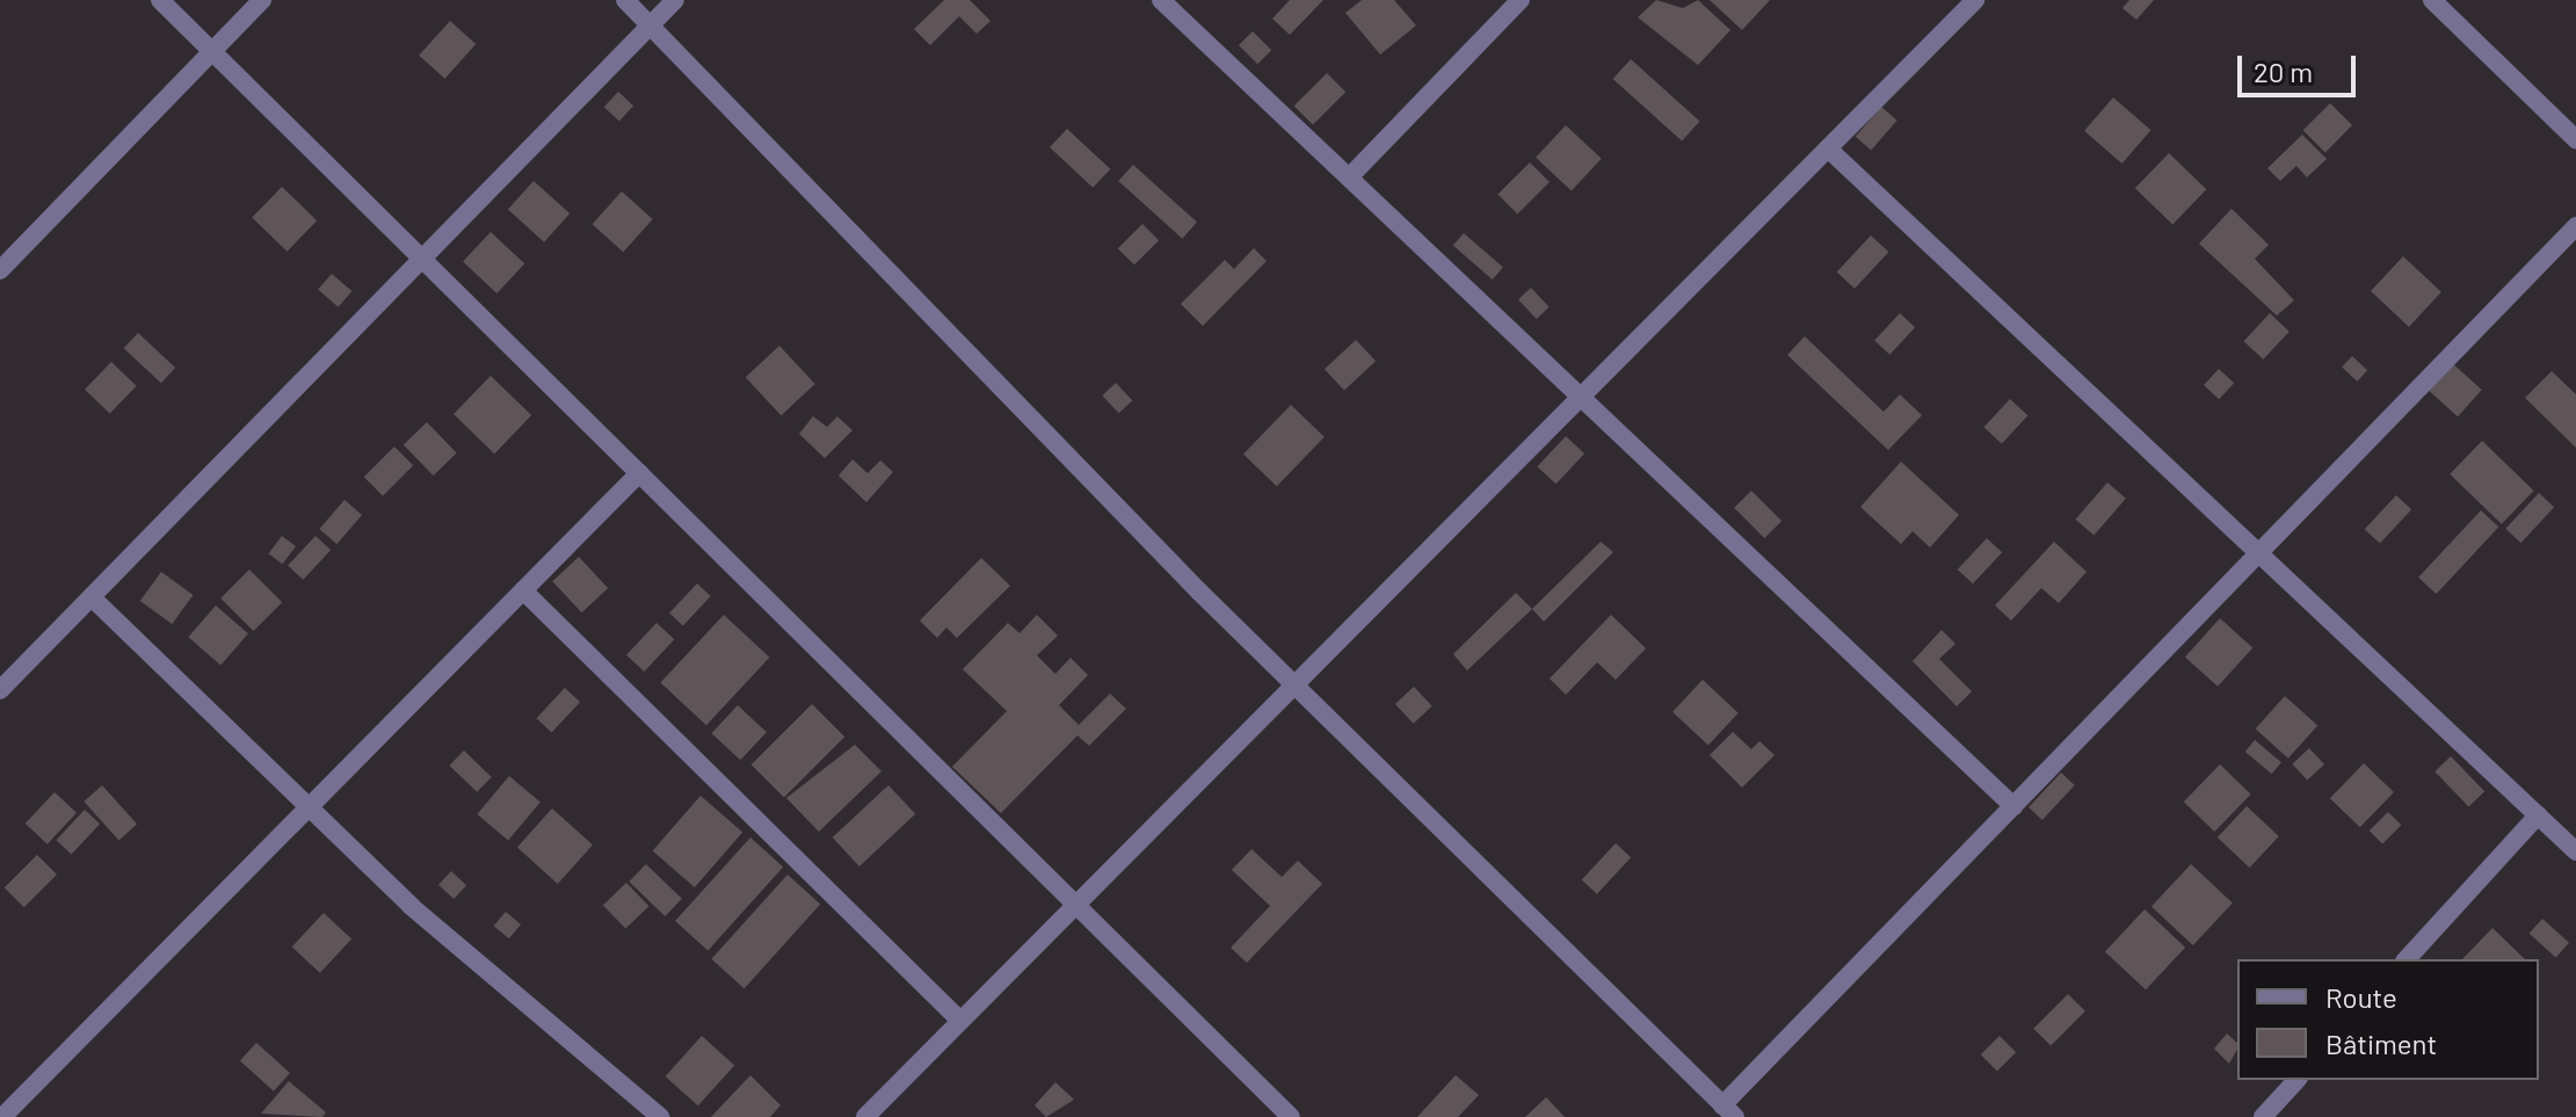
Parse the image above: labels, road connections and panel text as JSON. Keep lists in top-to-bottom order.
{
  "legend": ["Route", "Bâtiment"],
  "scale_bar": "20 m"
}
